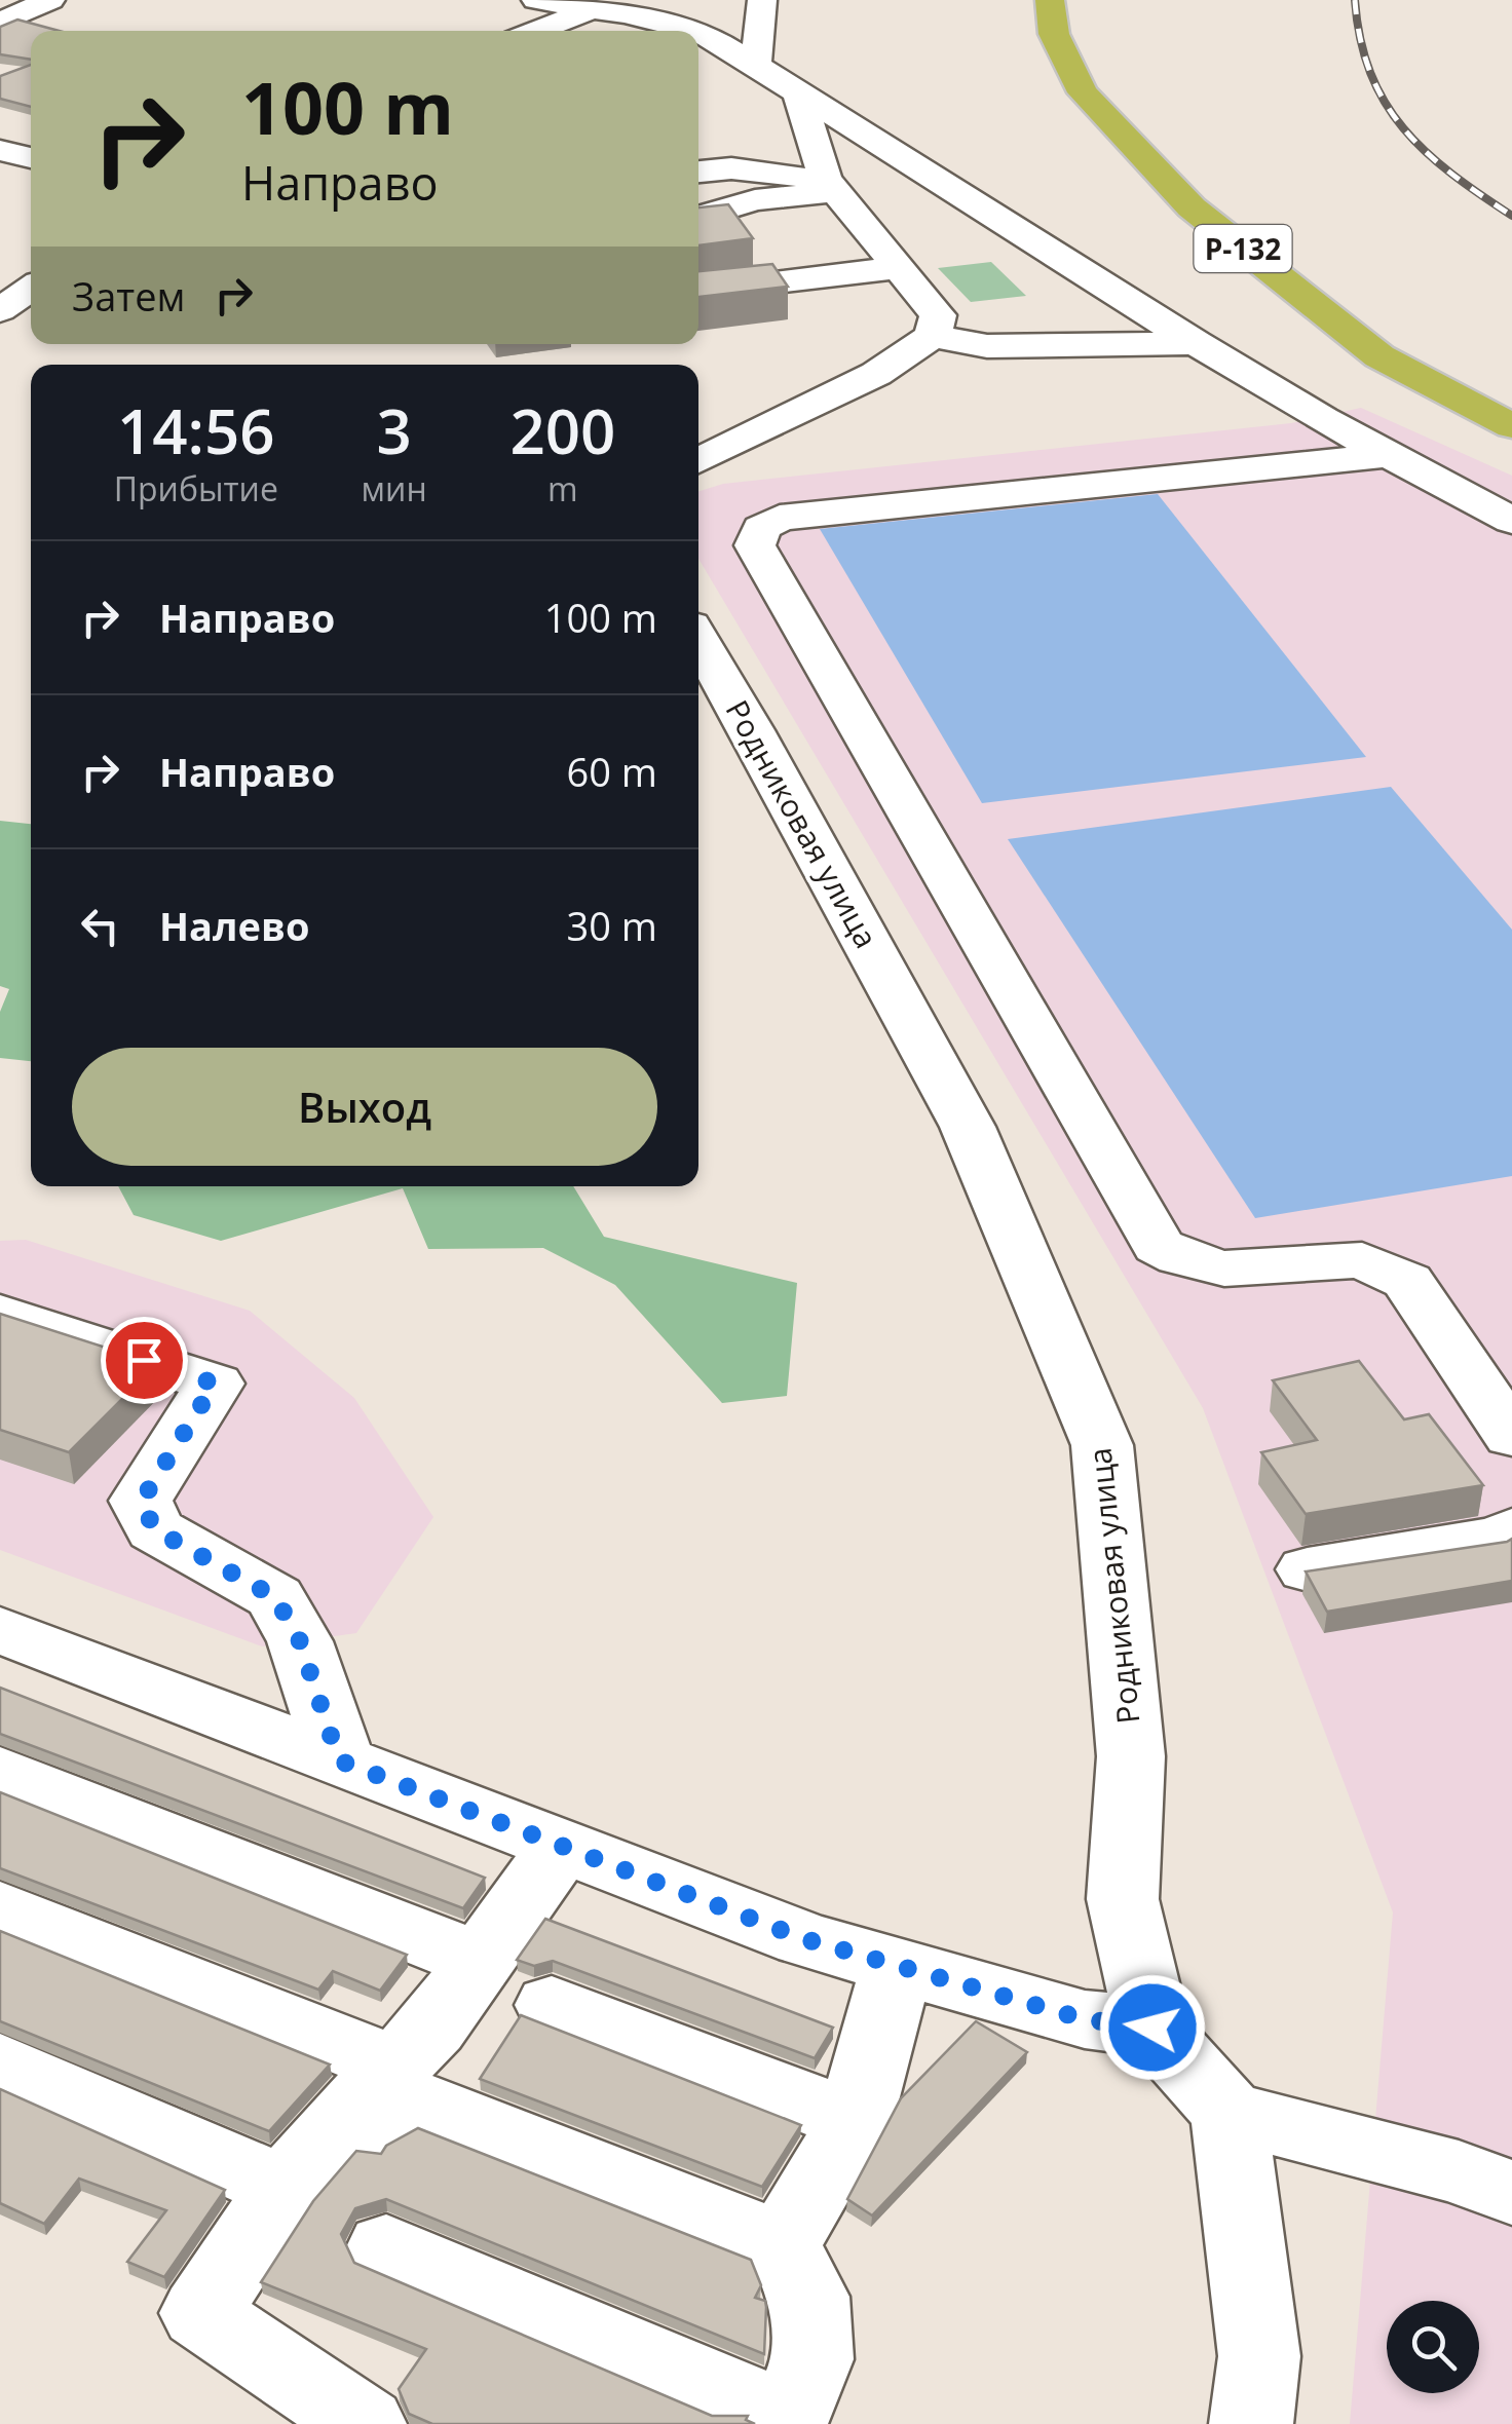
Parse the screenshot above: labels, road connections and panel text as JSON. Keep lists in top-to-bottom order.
{
  "streets": {
    "highway": ["Р-132"],
    "street": ["Родниковая улица"]
  },
  "page": {
    "turn": ["100 m", "Направо"],
    "then": "Затем",
    "eta": [
      "14:56",
      "Прибытие",
      "3",
      "мин",
      "200",
      "m"
    ],
    "list": [
      {
        "name": "Направо",
        "value": "100 m"
      },
      {
        "name": "Направо",
        "value": "60 m"
      },
      {
        "name": "Налево",
        "value": "30 m"
      }
    ],
    "buttons": "Выход"
  }
}
